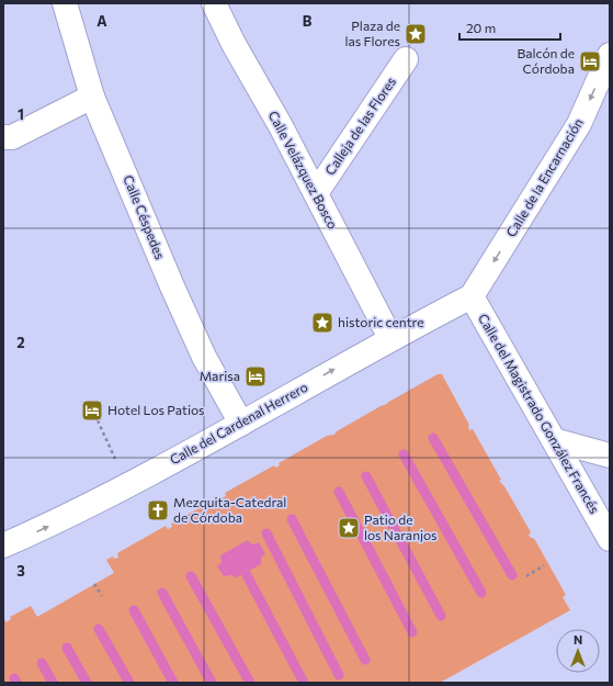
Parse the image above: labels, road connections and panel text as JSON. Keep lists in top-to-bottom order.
{
  "streets": {
    "street": [
      "Calleja de las Flores",
      "Calle Velázquez Bosco",
      "Calle de la Encarnación",
      "Calle Céspedes",
      "Calle del Magistrado González Francés",
      "Calle del Cardenal Herrero"
    ]
  },
  "crossings": [
    ["Calleja de las Flores", "Calle Velázquez Bosco"],
    ["Calle Velázquez Bosco", "Calle del Cardenal Herrero"],
    ["Calle de la Encarnación", "Calle del Magistrado González Francés"],
    ["Calle de la Encarnación", "Calle del Cardenal Herrero"],
    ["Calle Céspedes", "Calle del Cardenal Herrero"],
    ["Calle del Magistrado González Francés", "Calle del Cardenal Herrero"]
  ],
  "one_way": ["Calle de la Encarnación", "Calle del Cardenal Herrero"],
  "places": {
    "place": ["Plaza de las Flores", "historic centre", "Patio de los Naranjos"],
    "hotel": ["Balcón de Córdoba", "Marisa", "Hotel Los Patios"],
    "church": ["Mezquita-Catedral de Córdoba"]
  },
  "scale_bar": "20 m",
  "north": "top",
  "grid": {
    "columns": ["A", "B"],
    "rows": ["1", "2", "3"]
  }
}
